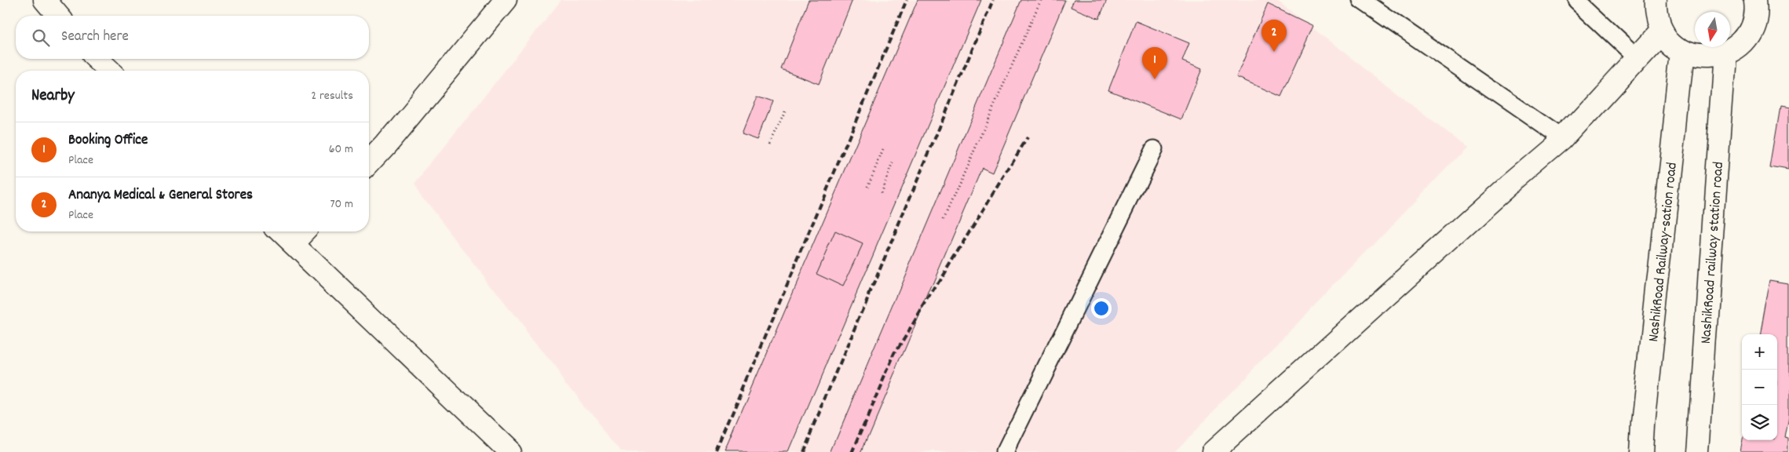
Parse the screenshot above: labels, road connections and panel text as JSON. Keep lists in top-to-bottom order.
{
  "streets": {
    "street": ["NashikRoad Railway-sation road", "NashikRoad railway station road"]
  },
  "north": "bottom",
  "page": {
    "search": "Search here",
    "pins": ["2", "1"],
    "heading": ["Nearby", "2 results"],
    "list": [
      {
        "mark": "1",
        "name": "Booking Office",
        "note": "Place",
        "value": "60 m"
      },
      {
        "mark": "2",
        "name": "Ananya Medical & General Stores",
        "note": "Place",
        "value": "70 m"
      }
    ],
    "map_buttons": ["+", "−"]
  }
}
